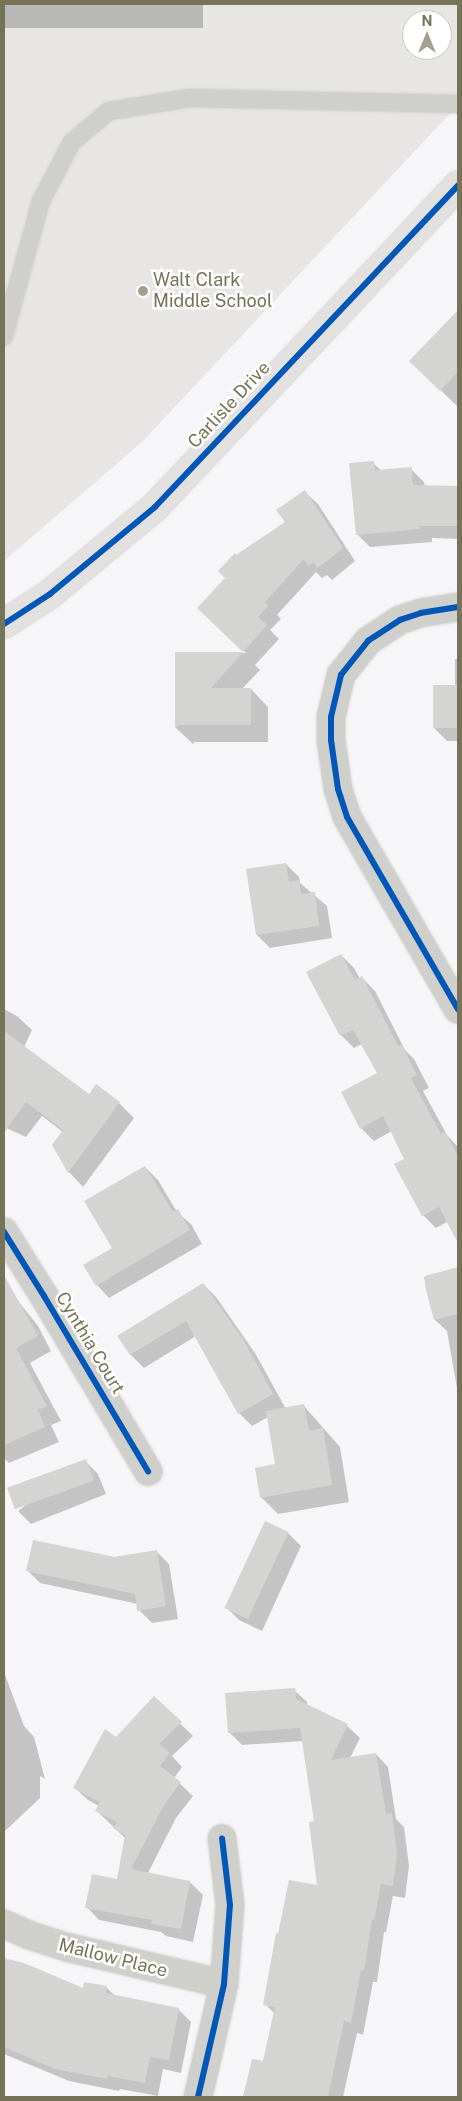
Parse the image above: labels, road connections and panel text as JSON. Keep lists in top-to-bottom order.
{
  "streets": {
    "street": ["Carlisle Drive", "Cynthia Court", "Mallow Place"]
  },
  "places": ["Walt Clark Middle School"],
  "north": "top"
}
